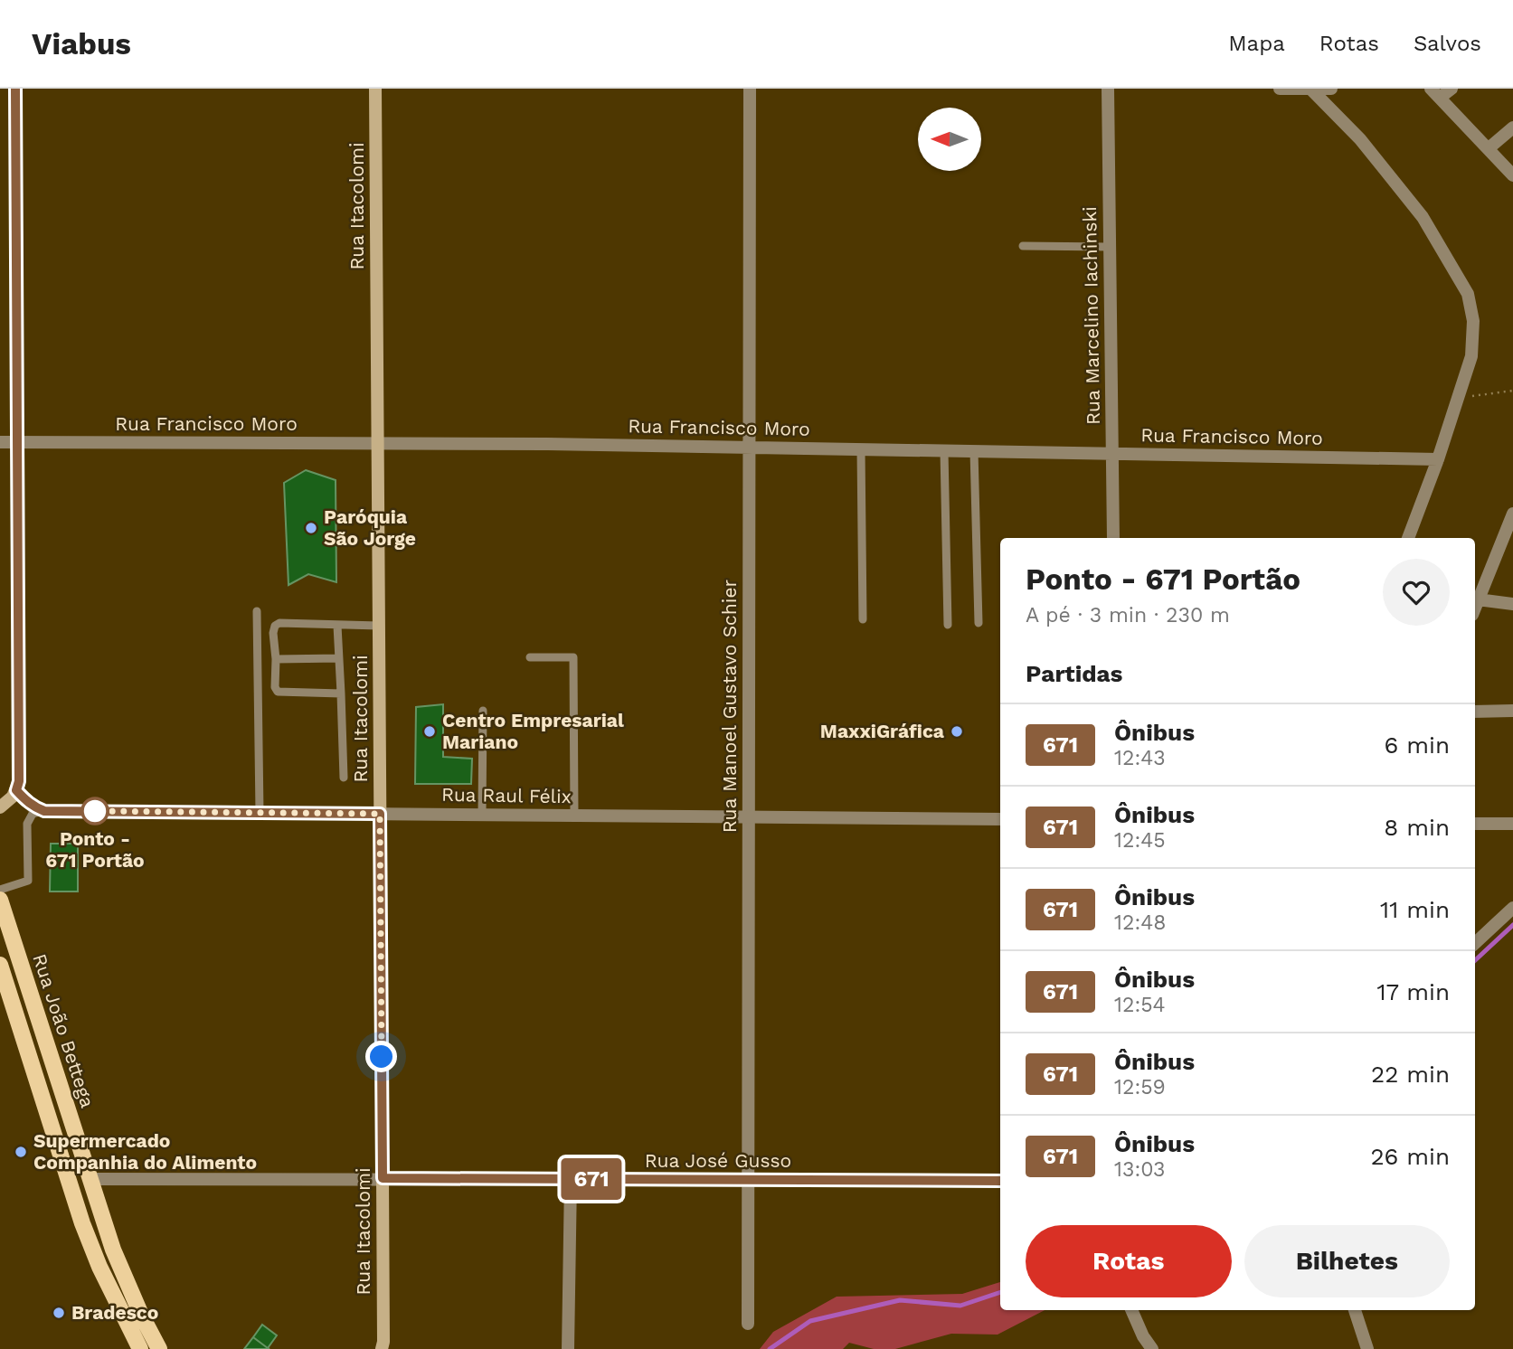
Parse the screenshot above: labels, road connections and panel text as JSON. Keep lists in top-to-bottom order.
{
  "streets": {
    "main road": ["Rua Itacolomi", "Rua João Bettega"],
    "street": [
      "Rua Marcelino Iachinski",
      "Rua Francisco Moro",
      "Rua Manoel Gustavo Schier",
      "Rua Raul Félix",
      "Rua José Gusso"
    ]
  },
  "crossings": [
    ["Rua Itacolomi", "Rua Francisco Moro"],
    ["Rua Itacolomi", "Rua Raul Félix"],
    ["Rua Itacolomi", "Rua José Gusso"],
    ["Rua Marcelino Iachinski", "Rua Francisco Moro"],
    ["Rua Francisco Moro", "Rua Manoel Gustavo Schier"],
    ["Rua Manoel Gustavo Schier", "Rua Raul Félix"],
    ["Rua Manoel Gustavo Schier", "Rua José Gusso"],
    ["Rua João Bettega", "Rua José Gusso"]
  ],
  "places": [
    "Paróquia São Jorge",
    "Centro Empresarial Mariano",
    "MaxxiGráfica",
    "Ponto - 671 Portão",
    "Supermercado Companhia do Alimento",
    "Bradesco"
  ],
  "lines": ["bus line 671"],
  "north": "left",
  "page": {
    "header": "Viabus",
    "nav": ["Mapa", "Rotas", "Salvos"],
    "on_map": "671",
    "heading": [
      ["Ponto - 671 Portão", "A pé · 3 min · 230 m"],
      "Partidas"
    ],
    "list": [
      {
        "mark": "671",
        "name": "Ônibus",
        "note": "12:43",
        "value": "6 min"
      },
      {
        "mark": "671",
        "name": "Ônibus",
        "note": "12:45",
        "value": "8 min"
      },
      {
        "mark": "671",
        "name": "Ônibus",
        "note": "12:48",
        "value": "11 min"
      },
      {
        "mark": "671",
        "name": "Ônibus",
        "note": "12:54",
        "value": "17 min"
      },
      {
        "mark": "671",
        "name": "Ônibus",
        "note": "12:59",
        "value": "22 min"
      },
      {
        "mark": "671",
        "name": "Ônibus",
        "note": "13:03",
        "value": "26 min"
      }
    ],
    "buttons": ["Rotas", "Bilhetes"]
  }
}
